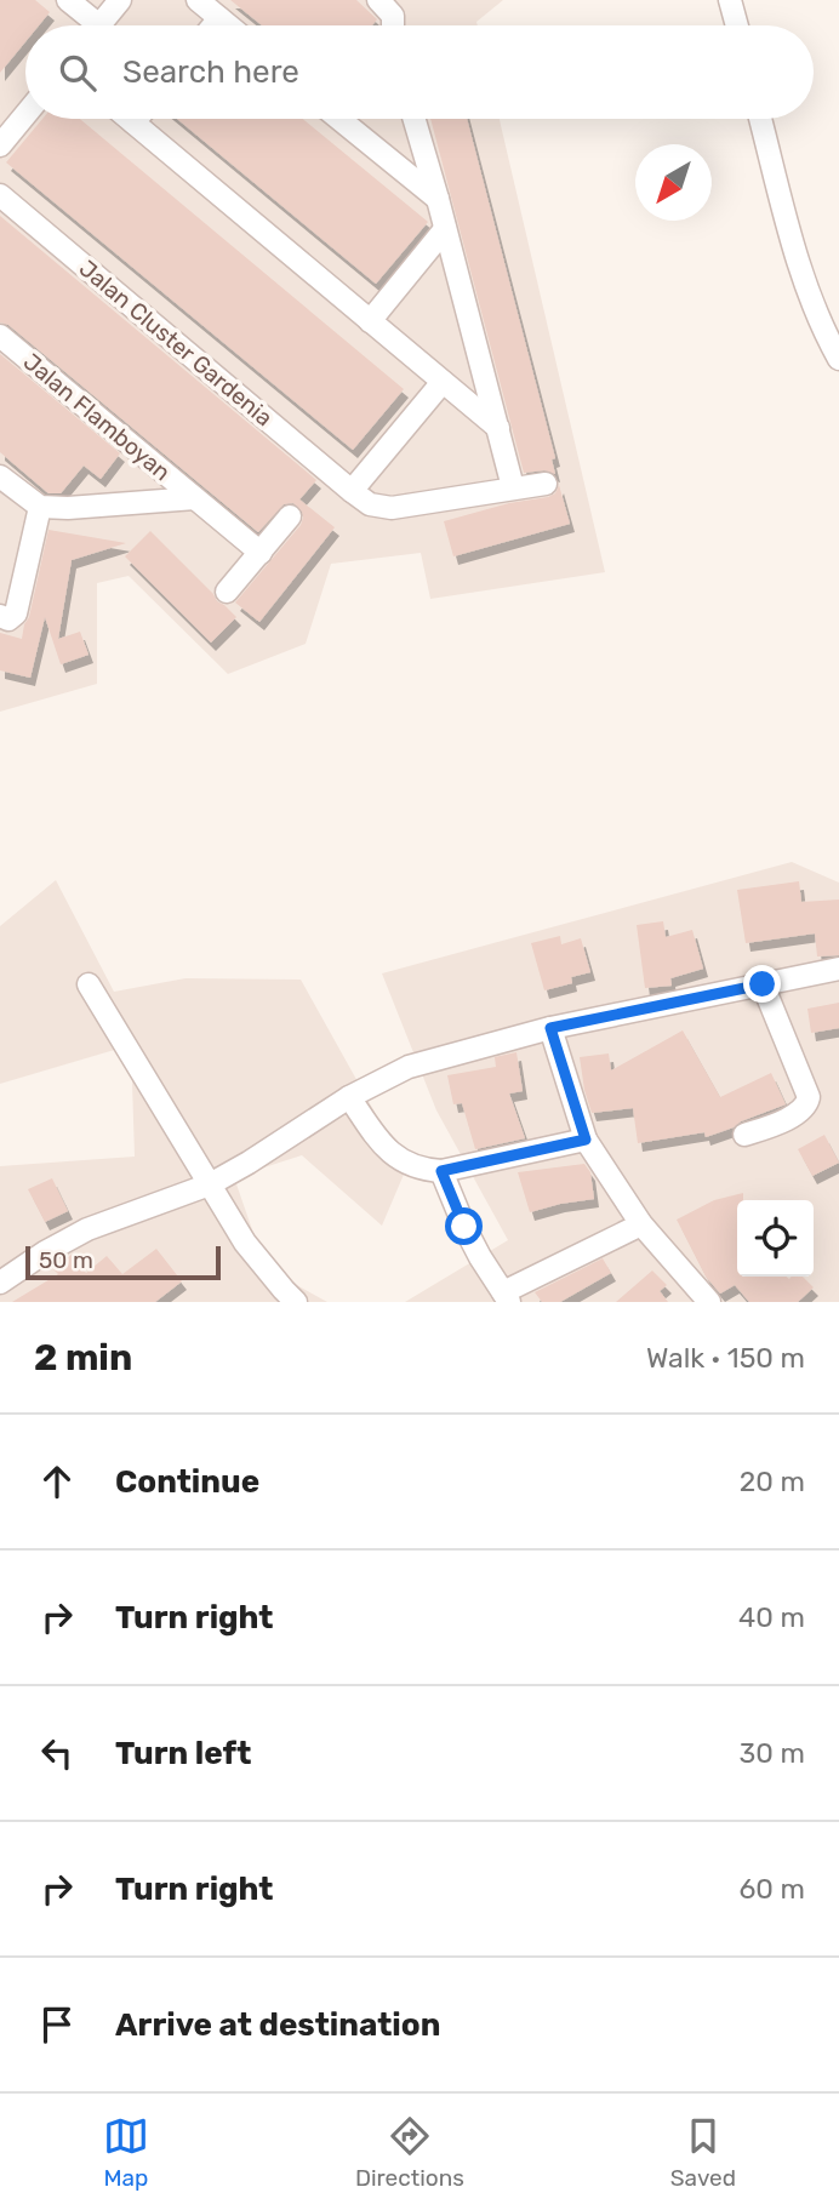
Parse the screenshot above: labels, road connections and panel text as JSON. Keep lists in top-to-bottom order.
{
  "streets": {
    "street": ["Jalan Cluster Gardenia", "Jalan Flamboyan"]
  },
  "scale_bar": "50 m",
  "north": "bottom left",
  "page": {
    "search": "Search here",
    "scale": "50 m",
    "heading": ["2 min", "Walk · 150 m"],
    "list": [
      ["Continue", "20 m"],
      ["Turn right", "40 m"],
      ["Turn left", "30 m"],
      ["Turn right", "60 m"],
      "Arrive at destination"
    ],
    "nav": ["Map", "Directions", "Saved"]
  }
}
